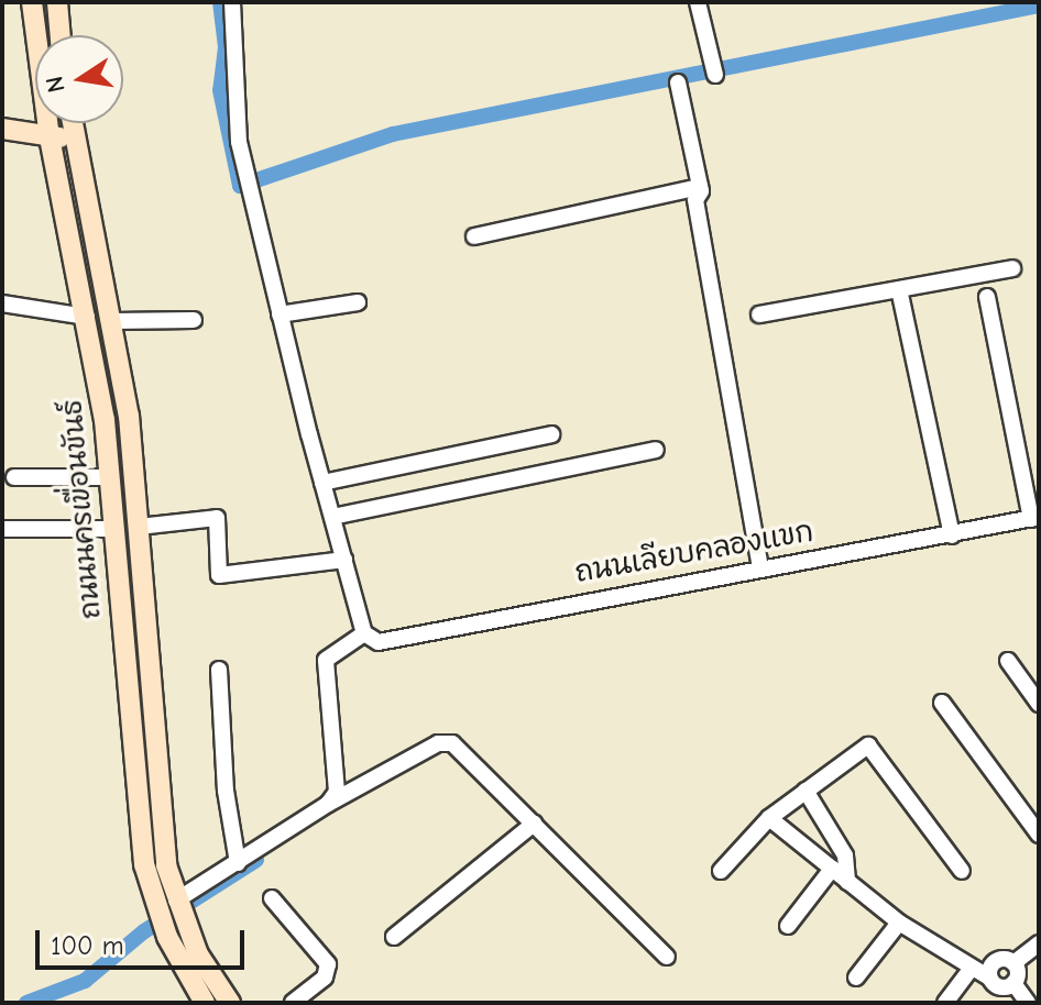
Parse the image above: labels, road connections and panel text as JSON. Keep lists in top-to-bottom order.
{
  "streets": {
    "main road": ["ถนนนครเขื่อนขันธ์"],
    "street": ["ถนนเลียบคลองแขก"]
  },
  "scale_bar": "100 m",
  "north": "left"
}
